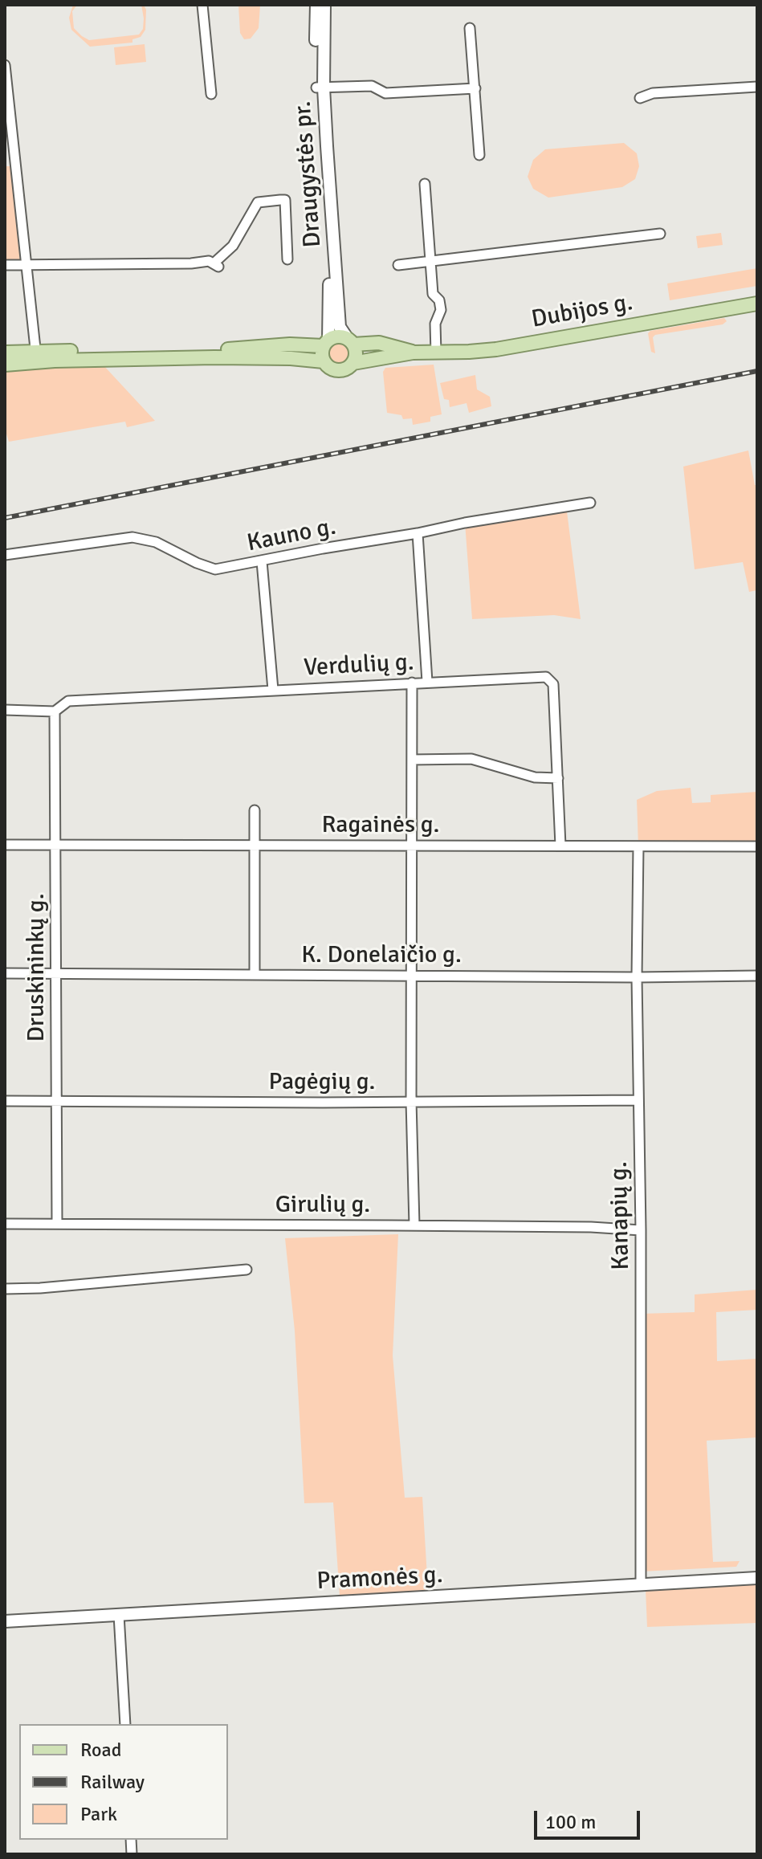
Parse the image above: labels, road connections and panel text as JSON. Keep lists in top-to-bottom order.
{
  "streets": {
    "main road": ["Draugystės pr.", "Dubijos g.", "Pramonės g."],
    "street": [
      "Kauno g.",
      "Verdulių g.",
      "Ragainės g.",
      "K. Donelaičio g.",
      "Druskininkų g.",
      "Pagėgių g.",
      "Girulių g.",
      "Kanapių g."
    ]
  },
  "crossings": [
    ["Draugystės pr.", "Dubijos g."],
    ["Verdulių g.", "Ragainės g."],
    ["Verdulių g.", "Druskininkų g."],
    ["Ragainės g.", "Druskininkų g."],
    ["Ragainės g.", "Kanapių g."],
    ["K. Donelaičio g.", "Druskininkų g."],
    ["K. Donelaičio g.", "Kanapių g."],
    ["Druskininkų g.", "Pagėgių g."],
    ["Druskininkų g.", "Girulių g."],
    ["Pagėgių g.", "Kanapių g."],
    ["Girulių g.", "Kanapių g."],
    ["Kanapių g.", "Pramonės g."]
  ],
  "legend": ["Road", "Railway", "Park"],
  "scale_bar": "100 m"
}
